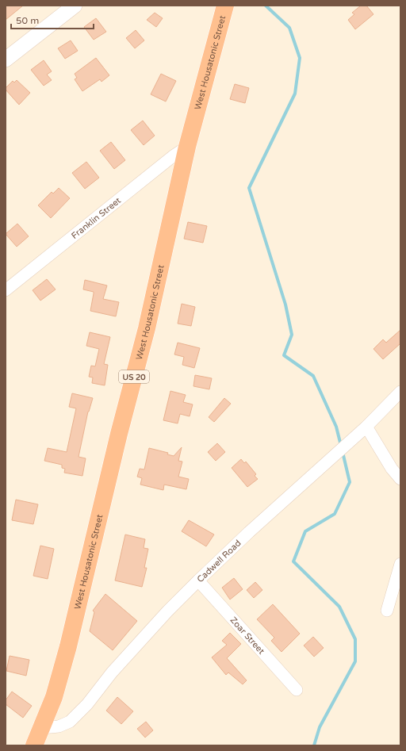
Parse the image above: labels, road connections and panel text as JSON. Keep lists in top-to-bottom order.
{
  "streets": {
    "highway": ["West Housatonic Street", "US 20"],
    "street": ["Franklin Street", "Cadwell Road", "Zoar Street"]
  },
  "crossings": [
    ["West Housatonic Street", "Franklin Street"],
    ["West Housatonic Street", "Cadwell Road"],
    ["Cadwell Road", "Zoar Street"]
  ],
  "scale_bar": "50 m"
}
